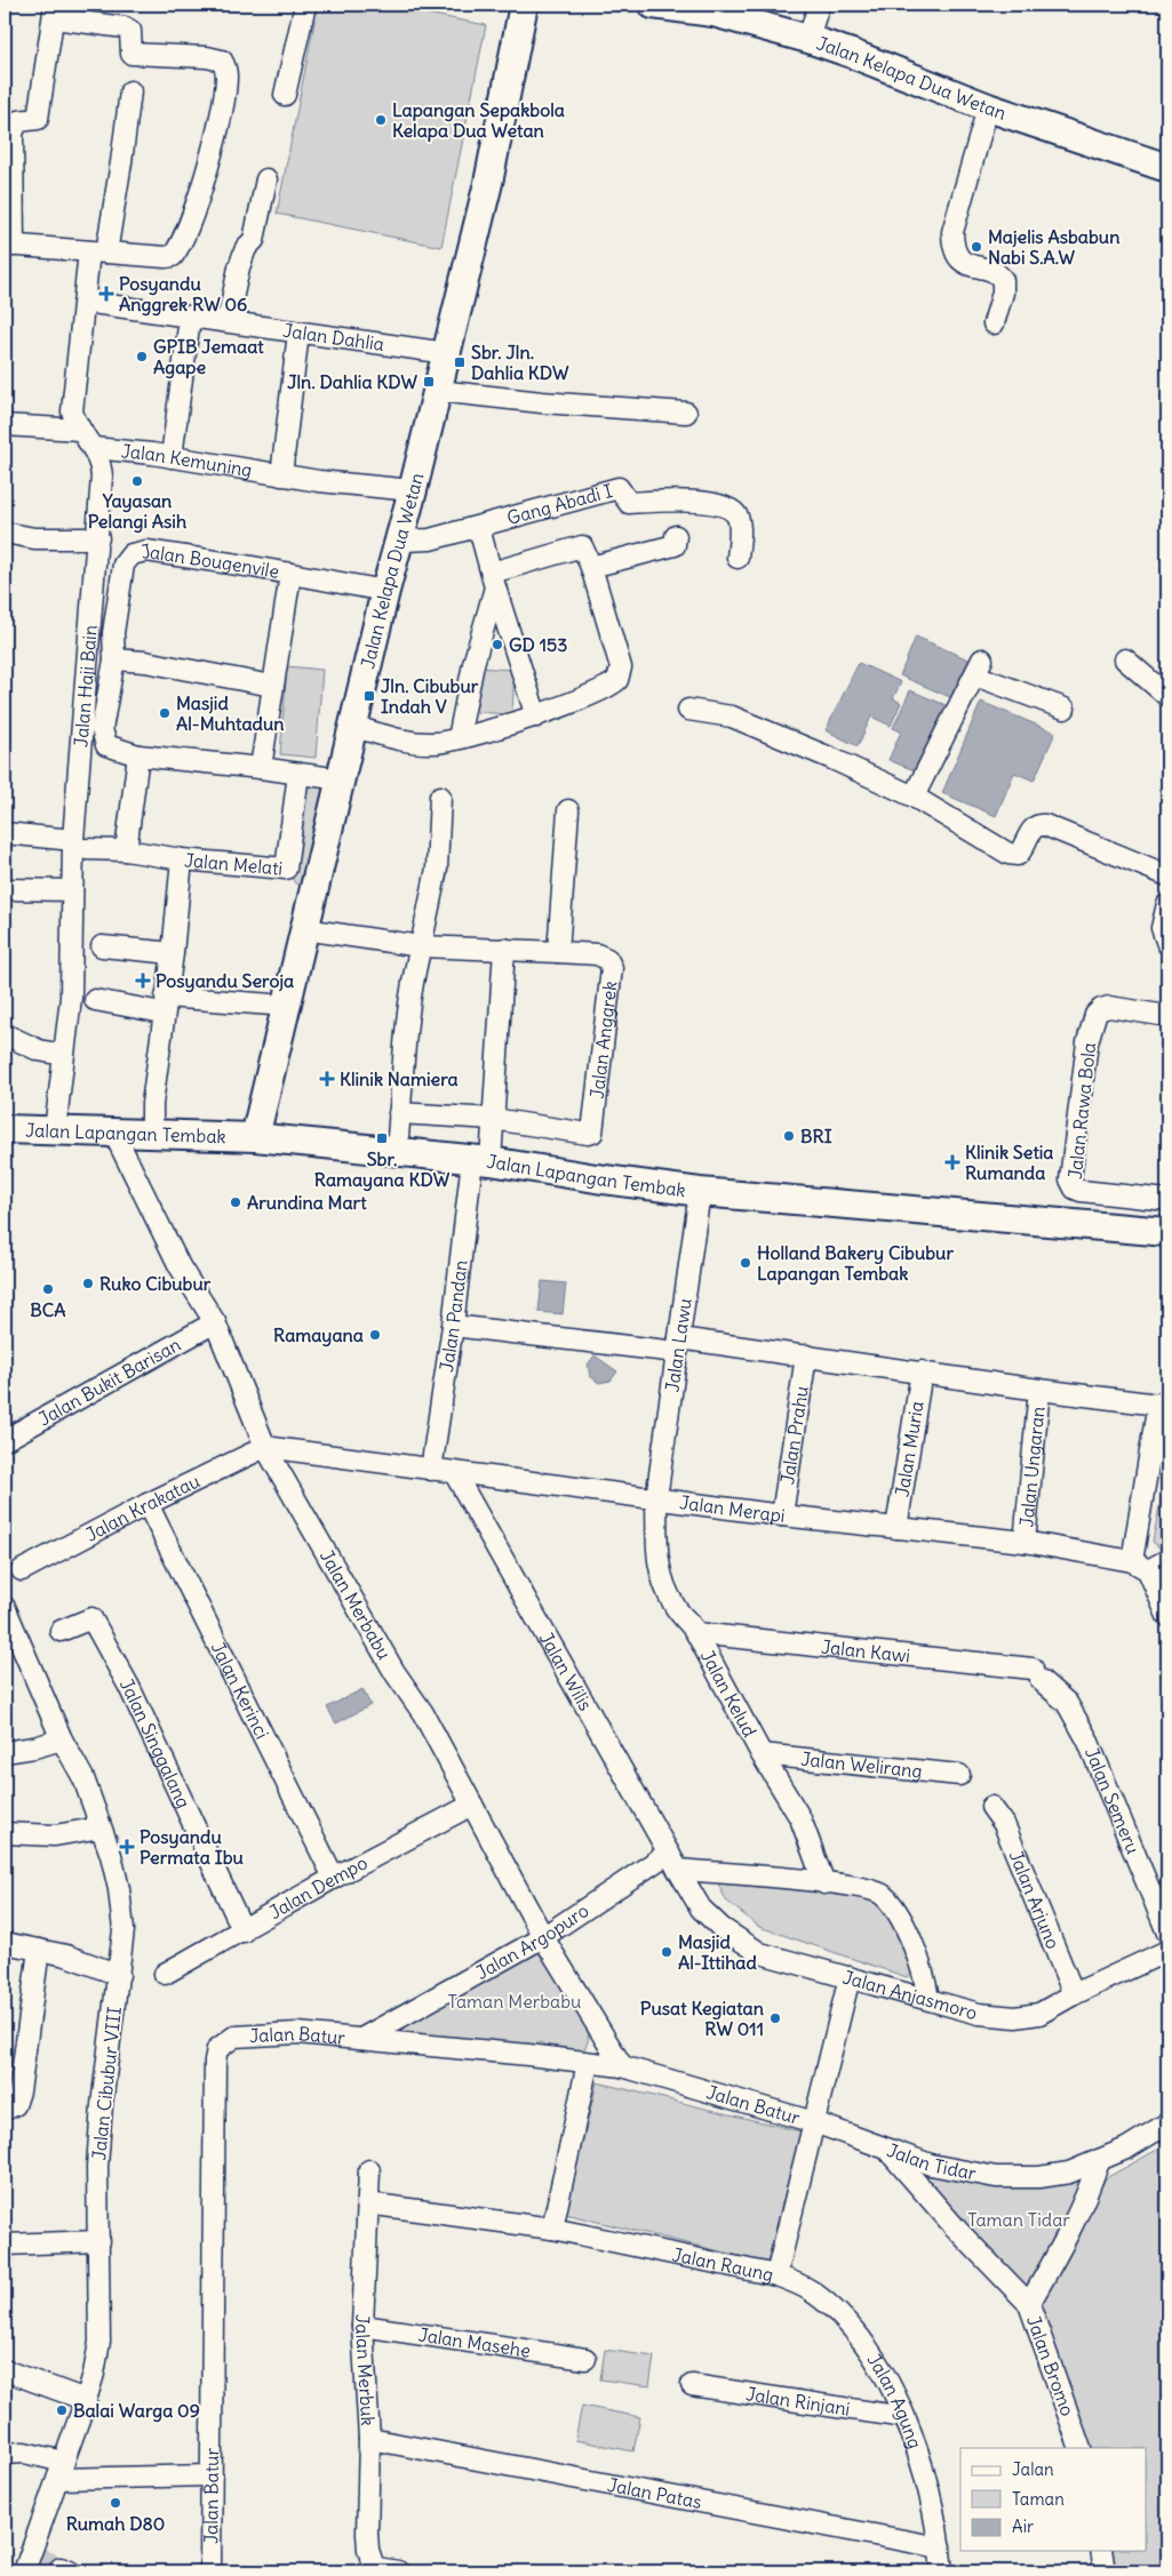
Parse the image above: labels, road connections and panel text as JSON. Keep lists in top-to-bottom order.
{
  "streets": {
    "street": [
      "Jalan Kelapa Dua Wetan",
      "Jalan Dahlia",
      "Jalan Kemuning",
      "Gang Abadi I",
      "Jalan Bougenvile",
      "Jalan Haji Bain",
      "Jalan Melati",
      "Jalan Anggrek",
      "Jalan Rawa Bola",
      "Jalan Lapangan Tembak",
      "Jalan Pandan",
      "Jalan Lawu",
      "Jalan Bukit Barisan",
      "Jalan Prahu",
      "Jalan Muria",
      "Jalan Ungaran",
      "Jalan Krakatau",
      "Jalan Merapi",
      "Jalan Merbabu",
      "Jalan Kawi",
      "Jalan Wilis",
      "Jalan Kerinci",
      "Jalan Kelud",
      "Jalan Singgalang",
      "Jalan Welirang",
      "Jalan Semeru",
      "Jalan Dempo",
      "Jalan Arjuno",
      "Jalan Argopuro",
      "Jalan Anjasmoro",
      "Jalan Batur",
      "Jalan Cibubur VIII",
      "Jalan Tidar",
      "Jalan Raung",
      "Jalan Masehe",
      "Jalan Bromo",
      "Jalan Merbuk",
      "Jalan Rinjani",
      "Jalan Agung",
      "Jalan Patas"
    ]
  },
  "crossings": [
    ["Jalan Kelapa Dua Wetan", "Jalan Dahlia"],
    ["Jalan Kelapa Dua Wetan", "Jalan Kemuning"],
    ["Jalan Kelapa Dua Wetan", "Gang Abadi I"],
    ["Jalan Kelapa Dua Wetan", "Jalan Bougenvile"],
    ["Jalan Kelapa Dua Wetan", "Jalan Anggrek"],
    ["Jalan Kelapa Dua Wetan", "Jalan Lapangan Tembak"],
    ["Jalan Dahlia", "Jalan Haji Bain"],
    ["Jalan Kemuning", "Jalan Haji Bain"],
    ["Jalan Haji Bain", "Jalan Melati"],
    ["Jalan Haji Bain", "Jalan Lapangan Tembak"],
    ["Jalan Lapangan Tembak", "Jalan Pandan"],
    ["Jalan Lapangan Tembak", "Jalan Lawu"],
    ["Jalan Lapangan Tembak", "Jalan Merbabu"],
    ["Jalan Pandan", "Jalan Merapi"],
    ["Jalan Lawu", "Jalan Merapi"],
    ["Jalan Lawu", "Jalan Kelud"],
    ["Jalan Bukit Barisan", "Jalan Merbabu"],
    ["Jalan Prahu", "Jalan Merapi"],
    ["Jalan Muria", "Jalan Merapi"],
    ["Jalan Ungaran", "Jalan Merapi"],
    ["Jalan Krakatau", "Jalan Merapi"],
    ["Jalan Krakatau", "Jalan Merbabu"],
    ["Jalan Krakatau", "Jalan Kerinci"],
    ["Jalan Merapi", "Jalan Merbabu"],
    ["Jalan Merapi", "Jalan Wilis"],
    ["Jalan Merapi", "Jalan Kelud"],
    ["Jalan Merbabu", "Jalan Dempo"],
    ["Jalan Merbabu", "Jalan Argopuro"],
    ["Jalan Merbabu", "Jalan Batur"],
    ["Jalan Kawi", "Jalan Kelud"],
    ["Jalan Kawi", "Jalan Semeru"],
    ["Jalan Wilis", "Jalan Argopuro"],
    ["Jalan Wilis", "Jalan Anjasmoro"],
    ["Jalan Kerinci", "Jalan Dempo"],
    ["Jalan Kelud", "Jalan Welirang"],
    ["Jalan Singgalang", "Jalan Dempo"],
    ["Jalan Arjuno", "Jalan Anjasmoro"],
    ["Jalan Argopuro", "Jalan Anjasmoro"],
    ["Jalan Argopuro", "Jalan Batur"],
    ["Jalan Anjasmoro", "Jalan Raung"],
    ["Jalan Batur", "Jalan Tidar"],
    ["Jalan Batur", "Jalan Raung"],
    ["Jalan Tidar", "Jalan Bromo"],
    ["Jalan Raung", "Jalan Merbuk"],
    ["Jalan Raung", "Jalan Agung"],
    ["Jalan Masehe", "Jalan Merbuk"],
    ["Jalan Merbuk", "Jalan Patas"],
    ["Jalan Rinjani", "Jalan Agung"],
    ["Jalan Agung", "Jalan Patas"]
  ],
  "parks": ["Taman Merbabu", "Taman Tidar"],
  "places": {
    "other": [
      "Lapangan Sepakbola Kelapa Dua Wetan",
      "Majelis Asbabun Nabi S.A.W",
      "GPIB Jemaat Agape",
      "Yayasan Pelangi Asih",
      "GD 153",
      "Masjid Al-Muhtadun",
      "BRI",
      "Arundina Mart",
      "Holland Bakery Cibubur Lapangan Tembak",
      "Ruko Cibubur",
      "BCA",
      "Ramayana",
      "Masjid Al-Ittihad",
      "Pusat Kegiatan RW 011",
      "Balai Warga 09",
      "Rumah D80"
    ],
    "health": [
      "Posyandu Anggrek RW 06",
      "Posyandu Seroja",
      "Klinik Namiera",
      "Klinik Setia Rumanda",
      "Posyandu Permata Ibu"
    ],
    "transit": [
      "Sbr. Jln. Dahlia KDW",
      "Jln. Dahlia KDW",
      "Jln. Cibubur Indah V",
      "Sbr. Ramayana KDW"
    ]
  },
  "legend": ["Jalan", "Taman", "Air"]
}
